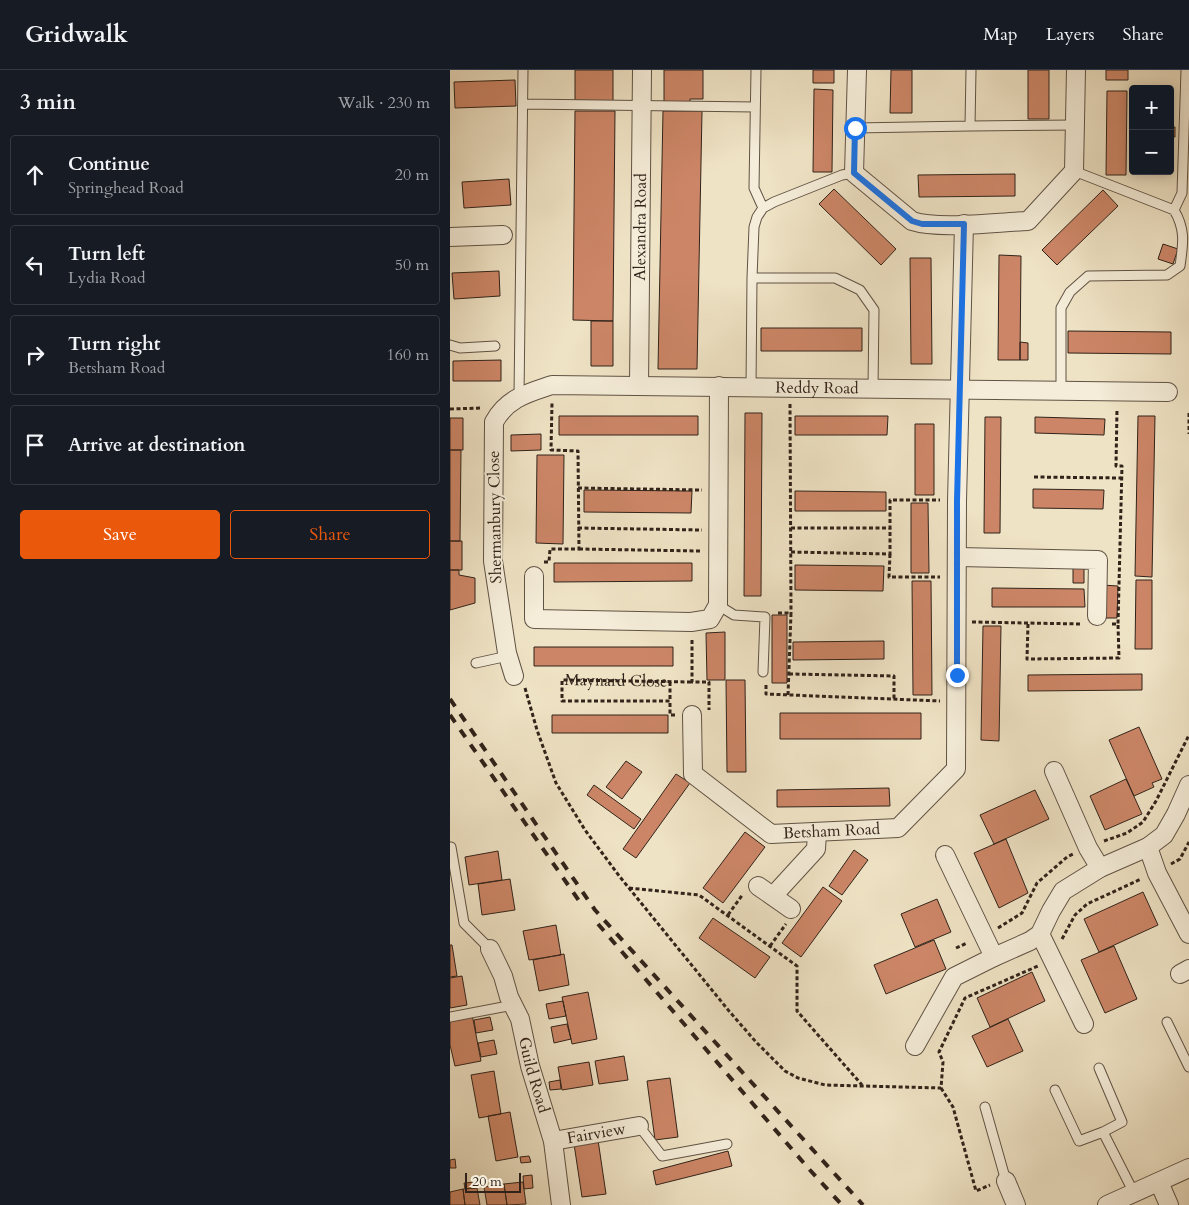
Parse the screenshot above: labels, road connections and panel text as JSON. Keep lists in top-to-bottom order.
{
  "streets": {
    "street": [
      "Alexandra Road",
      "Reddy Road",
      "Shermanbury Close",
      "Betsham Road",
      "Guild Road",
      "Fairview"
    ],
    "path": ["Maynard Close"]
  },
  "crossings": [
    ["Alexandra Road", "Reddy Road"],
    ["Reddy Road", "Betsham Road"],
    ["Maynard Close", "Betsham Road"],
    ["Guild Road", "Fairview"]
  ],
  "scale_bar": "20 m",
  "page": {
    "header": "Gridwalk",
    "nav": ["Map", "Layers", "Share"],
    "heading": ["3 min", "Walk · 230 m"],
    "map_buttons": ["+", "−"],
    "list": [
      ["Continue", "Springhead Road", "20 m"],
      ["Turn left", "Lydia Road", "50 m"],
      ["Turn right", "Betsham Road", "160 m"],
      "Arrive at destination"
    ],
    "buttons": ["Save", "Share"],
    "scale": "20 m"
  }
}
